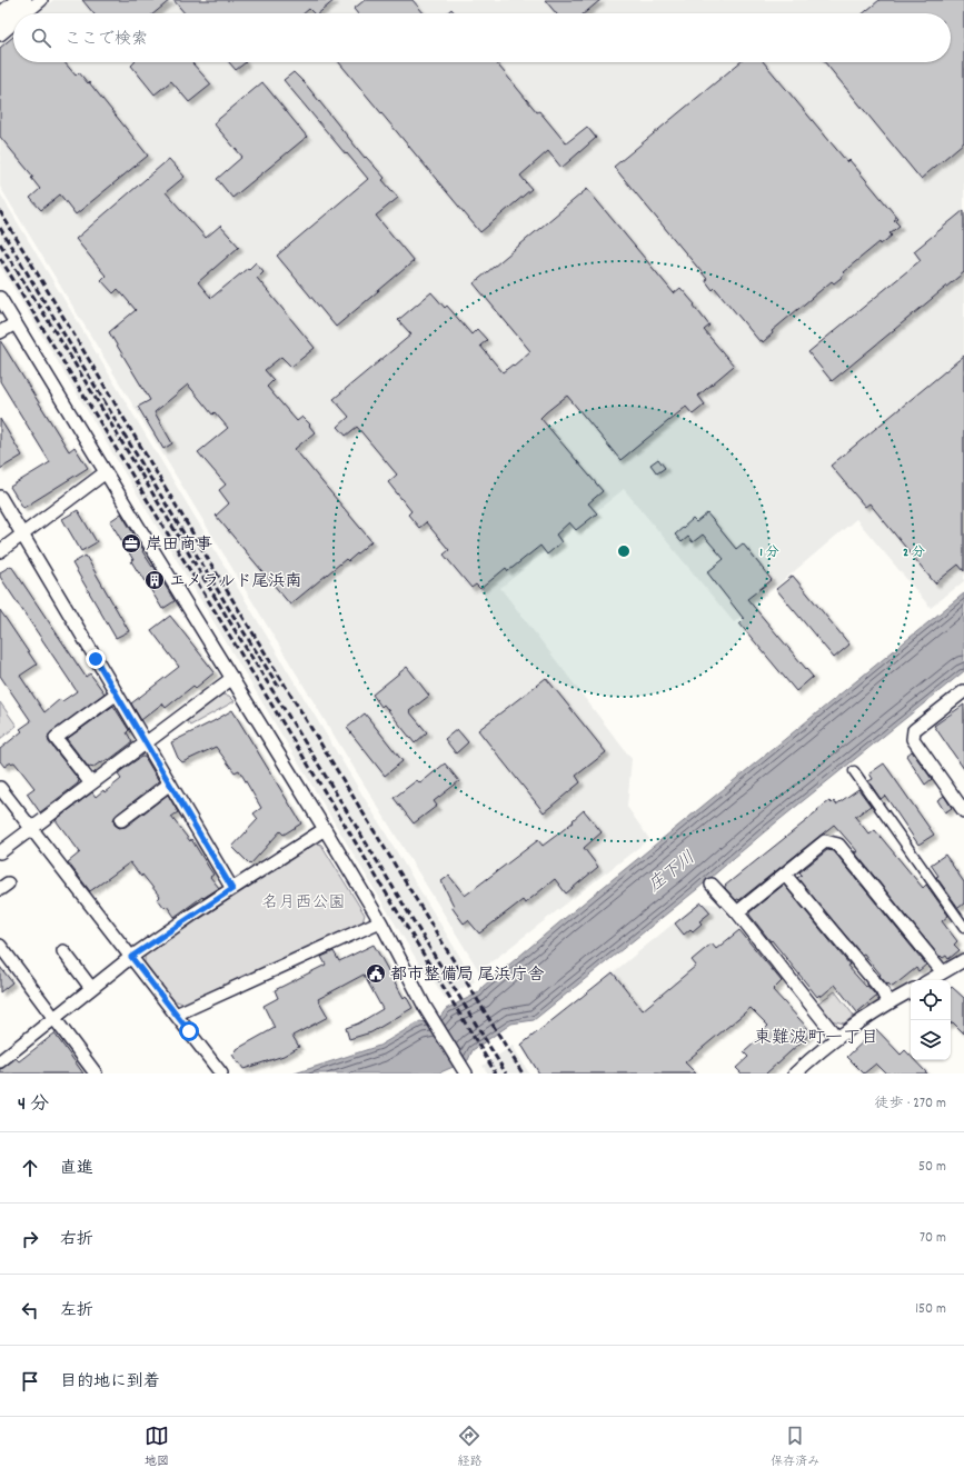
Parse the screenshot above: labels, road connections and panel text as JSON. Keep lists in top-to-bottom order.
{
  "districts": ["東難波町一丁目"],
  "water": ["庄下川"],
  "parks": ["名月西公園"],
  "places": {
    "office": ["岸田商事"],
    "building": ["エメラルド尾浜南"],
    "public building": ["都市整備局 尾浜庁舎"]
  },
  "page": {
    "search": "ここで検索",
    "heading": ["4 分", "徒歩 · 270 m"],
    "list": [
      ["直進", "50 m"],
      ["右折", "70 m"],
      ["左折", "150 m"],
      "目的地に到着"
    ],
    "nav": ["地図", "経路", "保存済み"]
  },
  "rings": ["1 分", "2 分"]
}
